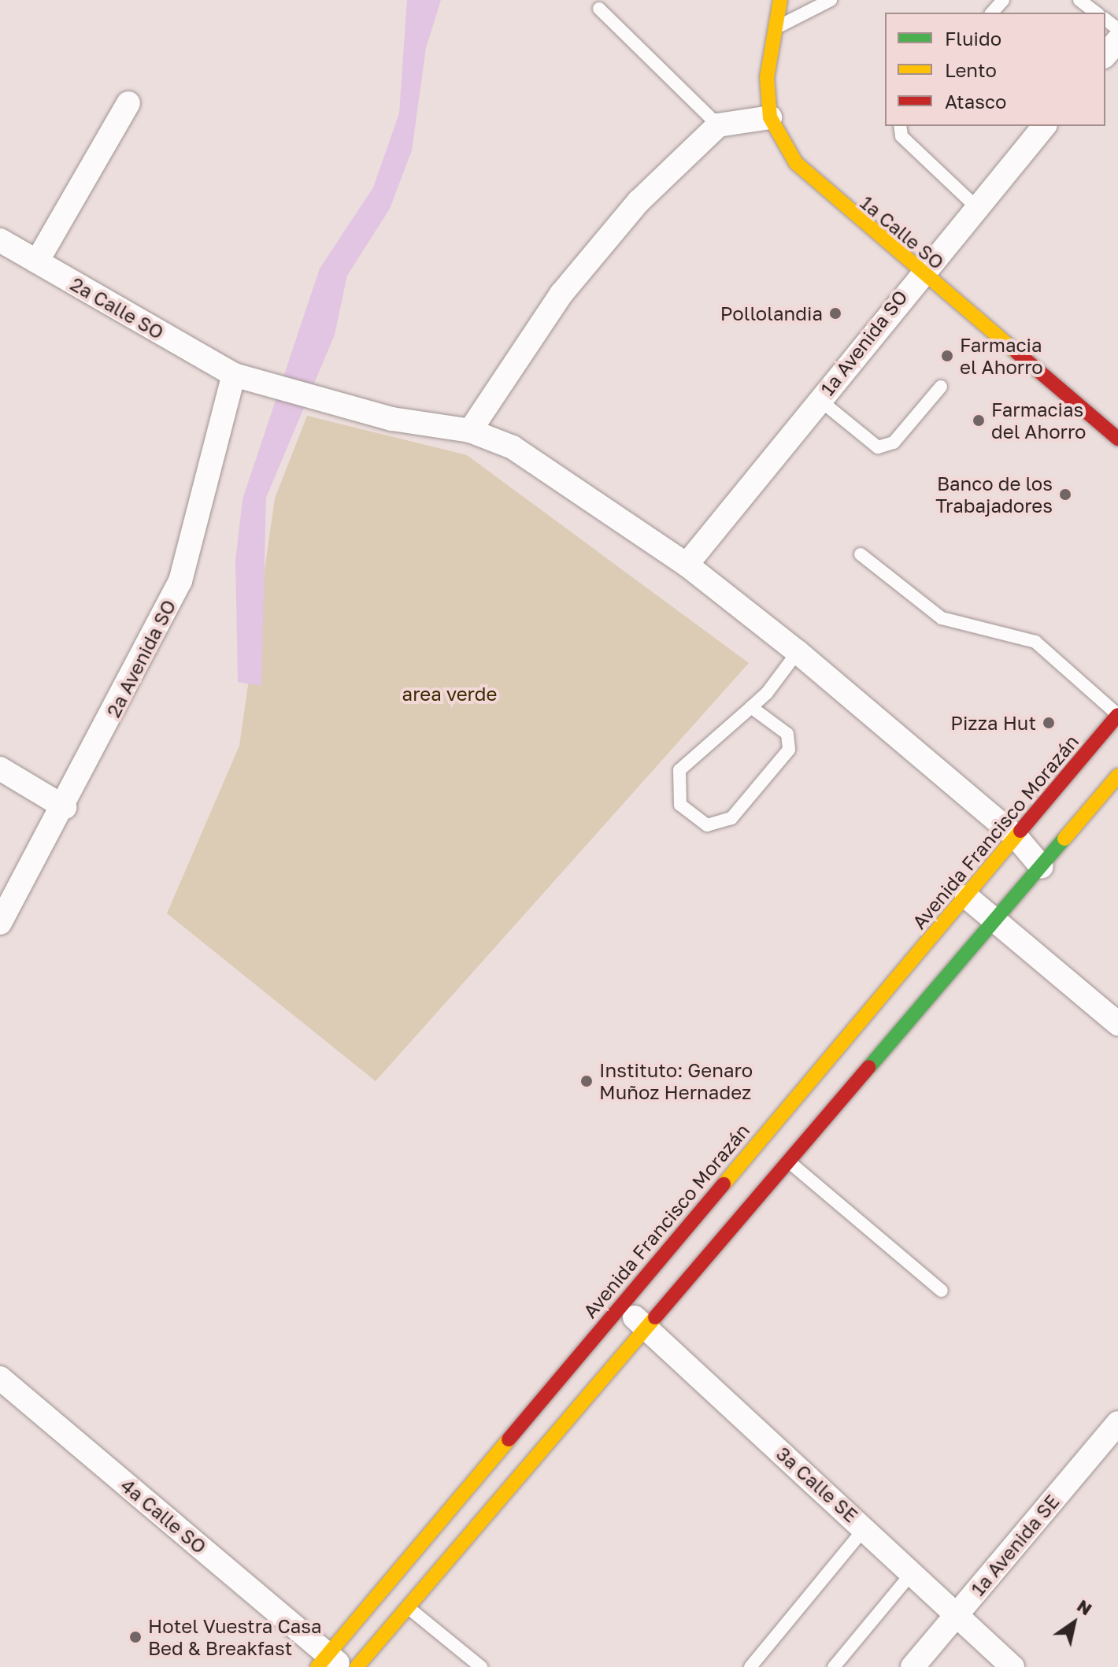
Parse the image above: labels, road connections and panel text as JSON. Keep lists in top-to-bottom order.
{
  "streets": {
    "main road": ["1a Calle SO", "Avenida Francisco Morazán"],
    "street": [
      "2a Calle SO",
      "1a Avenida SO",
      "2a Avenida SO",
      "3a Calle SE",
      "4a Calle SO",
      "1a Avenida SE"
    ]
  },
  "crossings": [
    ["1a Calle SO", "1a Avenida SO"],
    ["2a Calle SO", "1a Avenida SO"],
    ["2a Calle SO", "2a Avenida SO"],
    ["2a Calle SO", "Avenida Francisco Morazán"],
    ["Avenida Francisco Morazán", "3a Calle SE"],
    ["Avenida Francisco Morazán", "4a Calle SO"],
    ["3a Calle SE", "1a Avenida SE"]
  ],
  "parks": ["area verde"],
  "places": [
    "Pollolandia",
    "Farmacia el Ahorro",
    "Farmacias del Ahorro",
    "Banco de los Trabajadores",
    "Pizza Hut",
    "Instituto: Genaro Muñoz Hernadez",
    "Hotel Vuestra Casa Bed & Breakfast"
  ],
  "legend": ["Fluido", "Lento", "Atasco"],
  "north": "top right"
}
